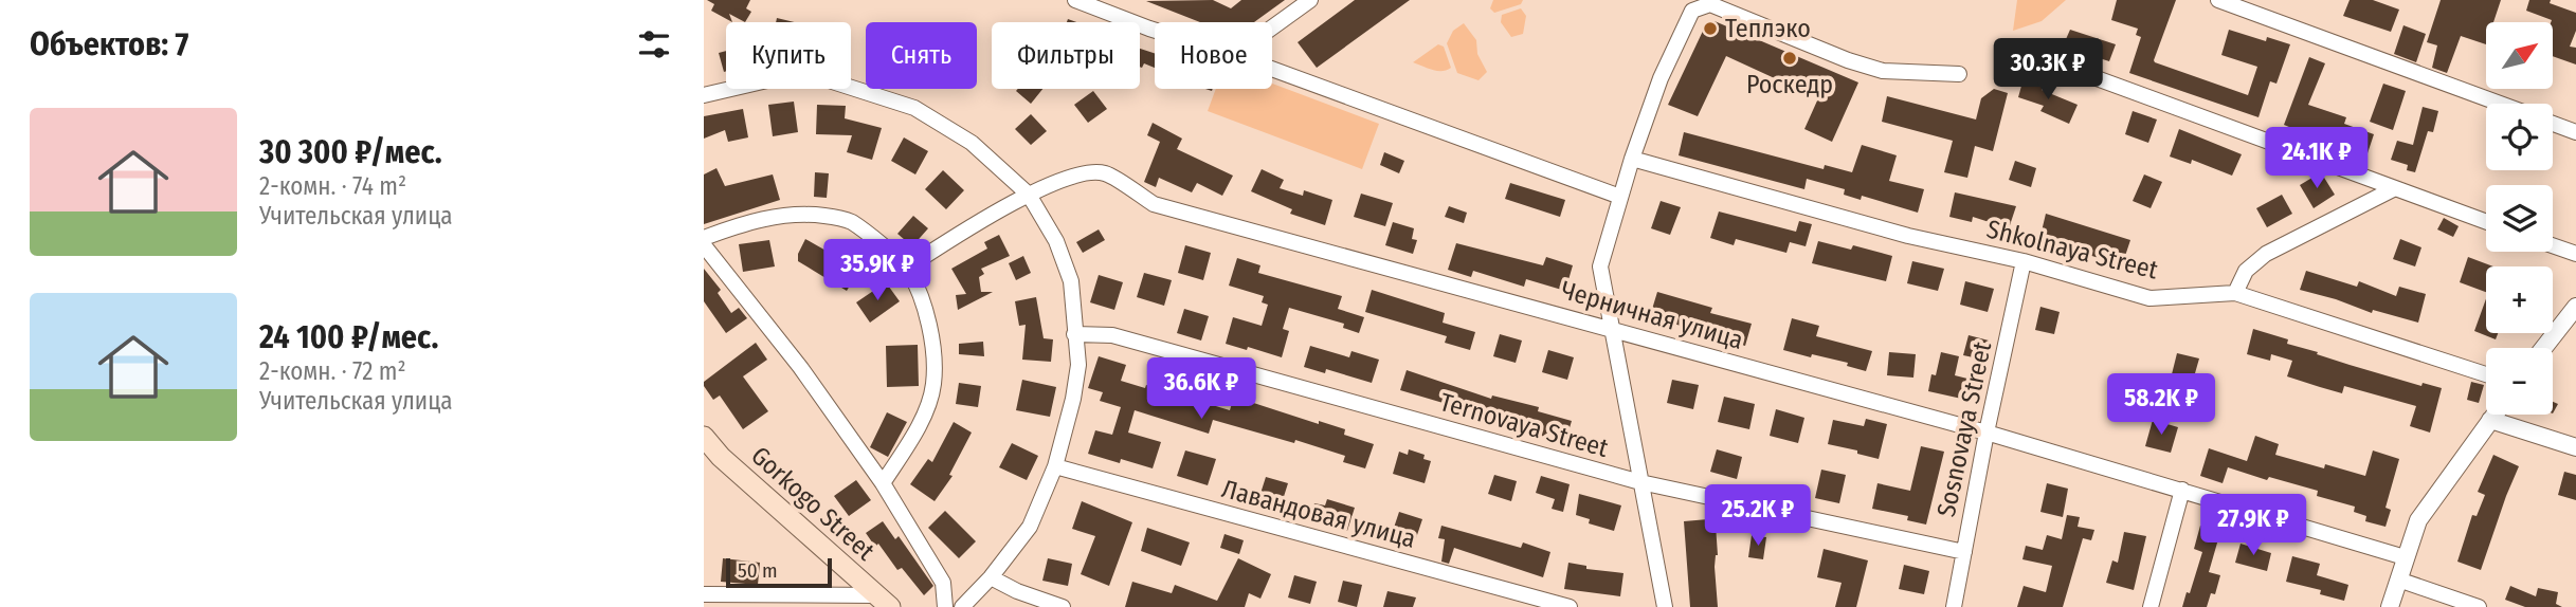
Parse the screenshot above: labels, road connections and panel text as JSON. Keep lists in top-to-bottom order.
{
  "streets": {
    "main road": ["Gorkogo Street"],
    "street": [
      "Shkolnaya Street",
      "Черничная улица",
      "Ternovaya Street",
      "Sosnovaya Street",
      "Лавандовая улица"
    ]
  },
  "crossings": [
    ["Shkolnaya Street", "Sosnovaya Street"],
    ["Черничная улица", "Sosnovaya Street"],
    ["Ternovaya Street", "Sosnovaya Street"]
  ],
  "places": ["Теплэко", "Роскедр"],
  "scale_bar": "50 m",
  "north": "top right",
  "page": {
    "heading": "Объектов: 7",
    "map_buttons": ["+", "−"],
    "chip": [
      "Купить",
      "Снять",
      "Фильтры",
      "Новое"
    ],
    "price": [
      "30.3K ₽",
      "24.1K ₽",
      "35.9K ₽",
      "36.6K ₽",
      "58.2K ₽",
      "25.2K ₽",
      "27.9K ₽"
    ],
    "list": [
      {
        "name": "30 300 ₽/мес.",
        "note": "2-комн. · 74 m² · Учительская улица"
      },
      {
        "name": "24 100 ₽/мес.",
        "note": "2-комн. · 72 m² · Учительская улица"
      }
    ],
    "scale": "50 m"
  }
}
